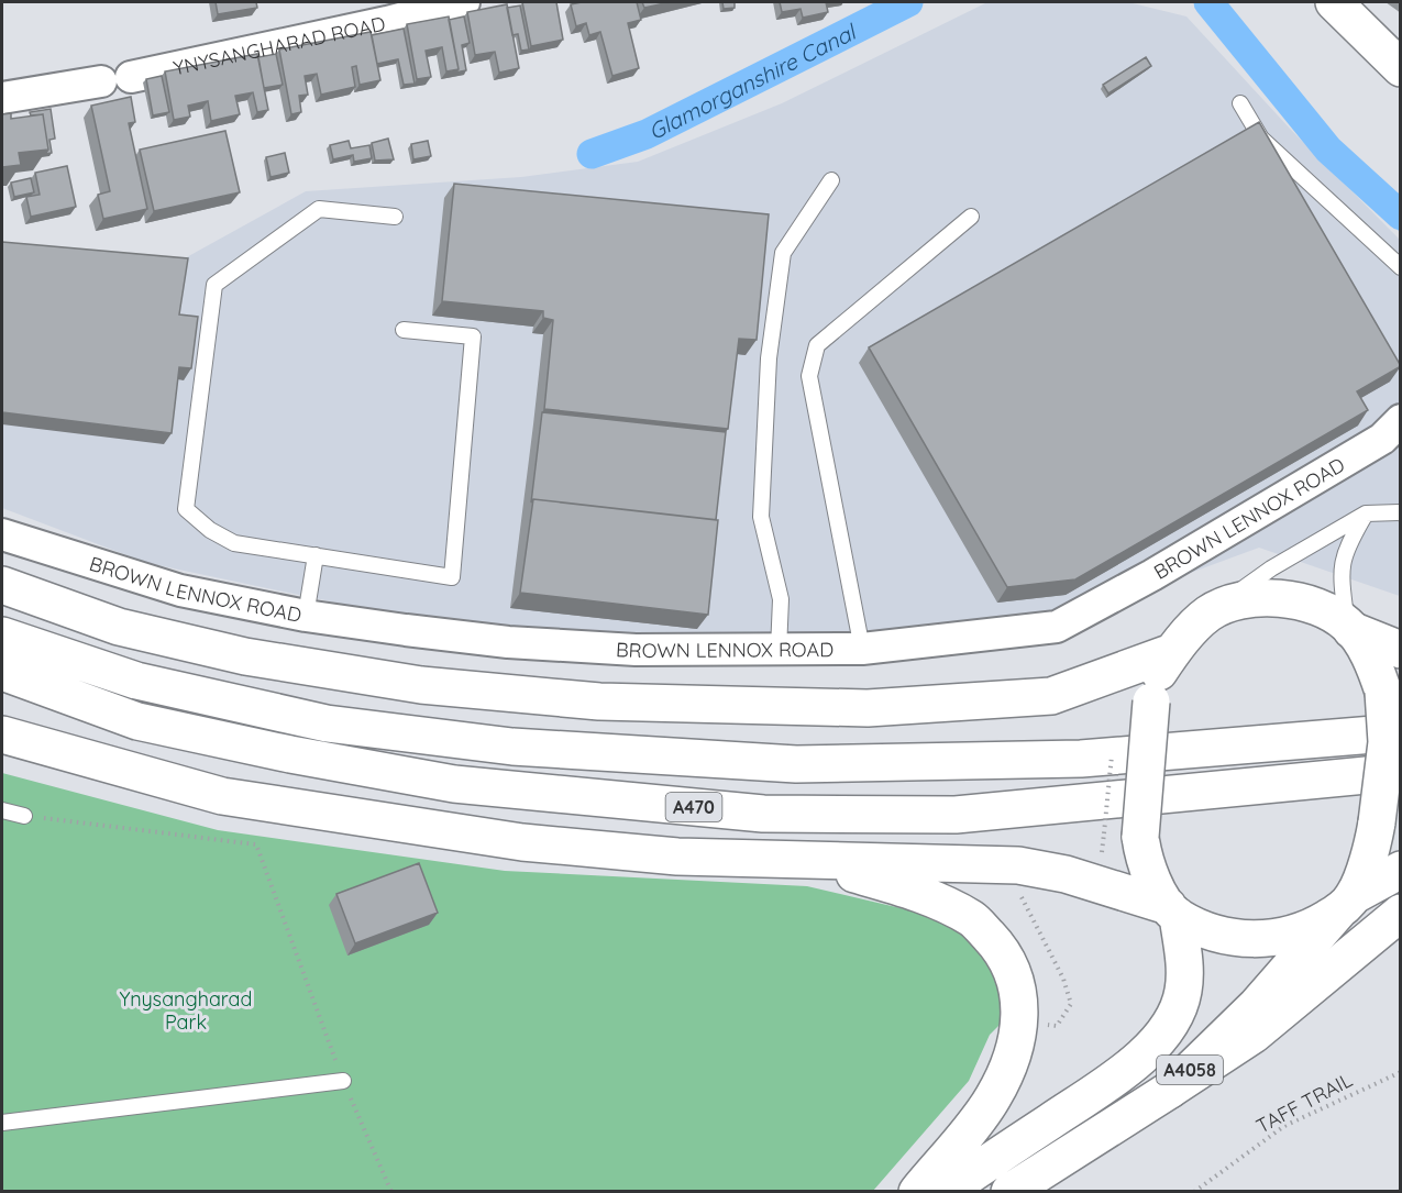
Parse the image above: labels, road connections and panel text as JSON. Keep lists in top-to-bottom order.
{
  "streets": {
    "main road": ["A470", "A4058"],
    "street": ["YNYSANGHARAD ROAD", "BROWN LENNOX ROAD"],
    "path": ["TAFF TRAIL"]
  },
  "water": ["Glamorganshire Canal"],
  "parks": ["Ynysangharad Park"]
}
